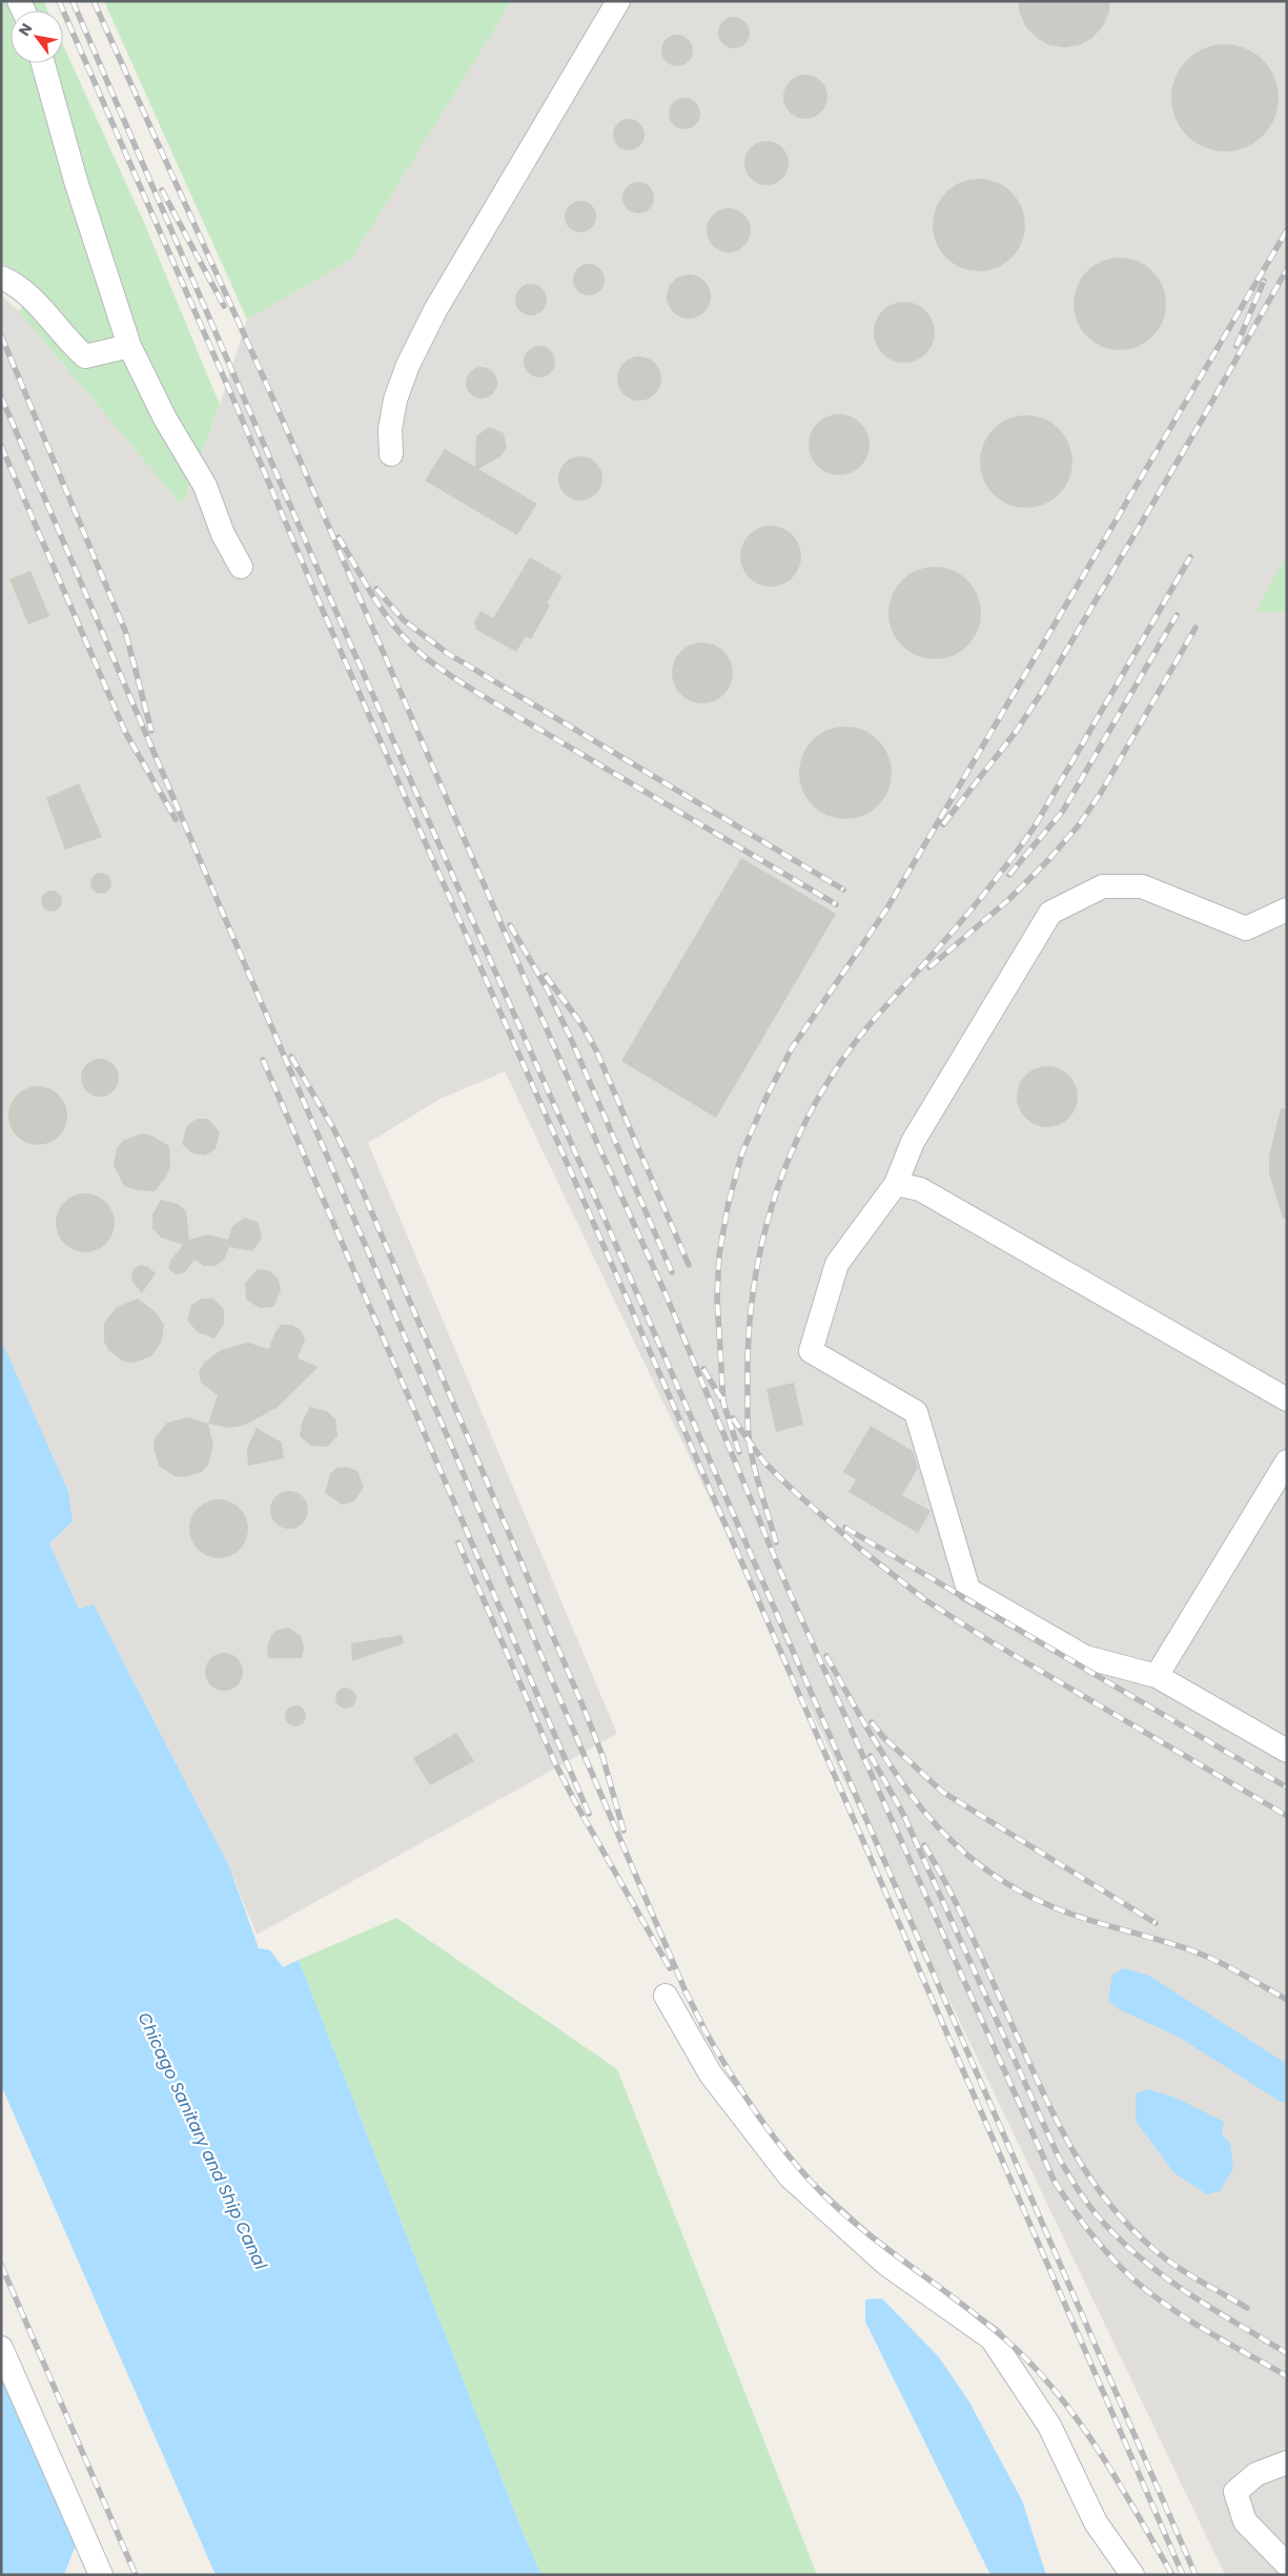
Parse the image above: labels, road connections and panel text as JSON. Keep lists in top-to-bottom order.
{
  "water": ["Chicago Sanitary and Ship Canal"],
  "north": "top left"
}
